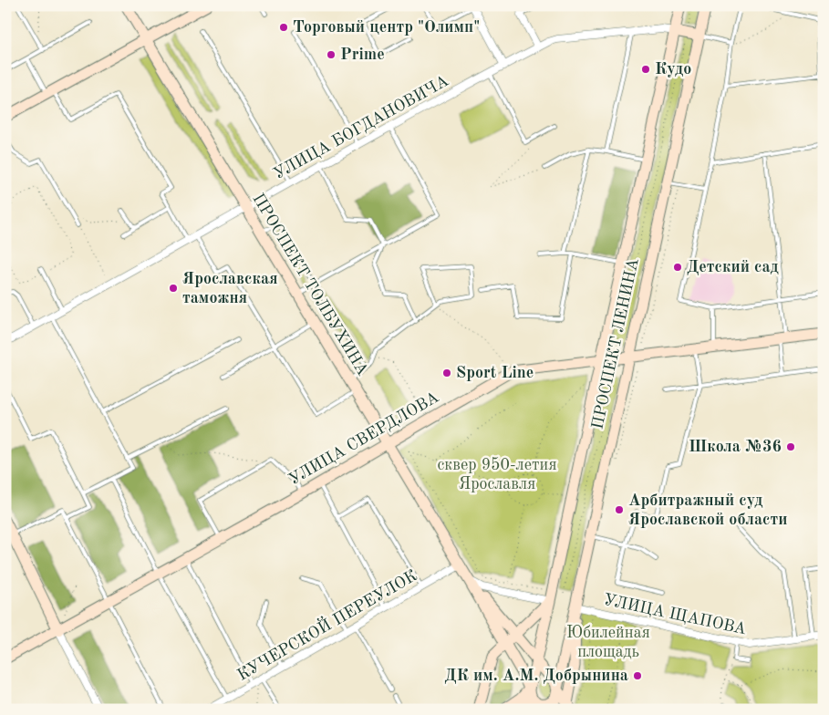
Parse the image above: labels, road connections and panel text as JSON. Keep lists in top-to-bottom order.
{
  "streets": {
    "main road": ["ПРОСПЕКТ ТОЛБУХИНА", "ПРОСПЕКТ ЛЕНИНА", "УЛИЦА СВЕРДЛОВА"],
    "street": ["УЛИЦА БОГДАНОВИЧА", "УЛИЦА ЩАПОВА", "КУЧЕРСКОЙ ПЕРЕУЛОК"]
  },
  "crossings": [
    ["УЛИЦА БОГДАНОВИЧА", "ПРОСПЕКТ ТОЛБУХИНА"],
    ["УЛИЦА БОГДАНОВИЧА", "ПРОСПЕКТ ЛЕНИНА"],
    ["ПРОСПЕКТ ТОЛБУХИНА", "ПРОСПЕКТ ЛЕНИНА"],
    ["ПРОСПЕКТ ТОЛБУХИНА", "УЛИЦА СВЕРДЛОВА"],
    ["ПРОСПЕКТ ТОЛБУХИНА", "КУЧЕРСКОЙ ПЕРЕУЛОК"],
    ["ПРОСПЕКТ ЛЕНИНА", "УЛИЦА СВЕРДЛОВА"],
    ["ПРОСПЕКТ ЛЕНИНА", "УЛИЦА ЩАПОВА"]
  ],
  "parks": ["сквер 950-летия Ярославля", "Юбилейная площадь"],
  "places": [
    "Торговый центр \"Олимп\"",
    "Prime",
    "Кудо",
    "Детский сад",
    "Ярославская таможня",
    "Sport Line",
    "Школа №36",
    "Арбитражный суд Ярославской области",
    "ДК им. А.М. Добрынина"
  ]
}
